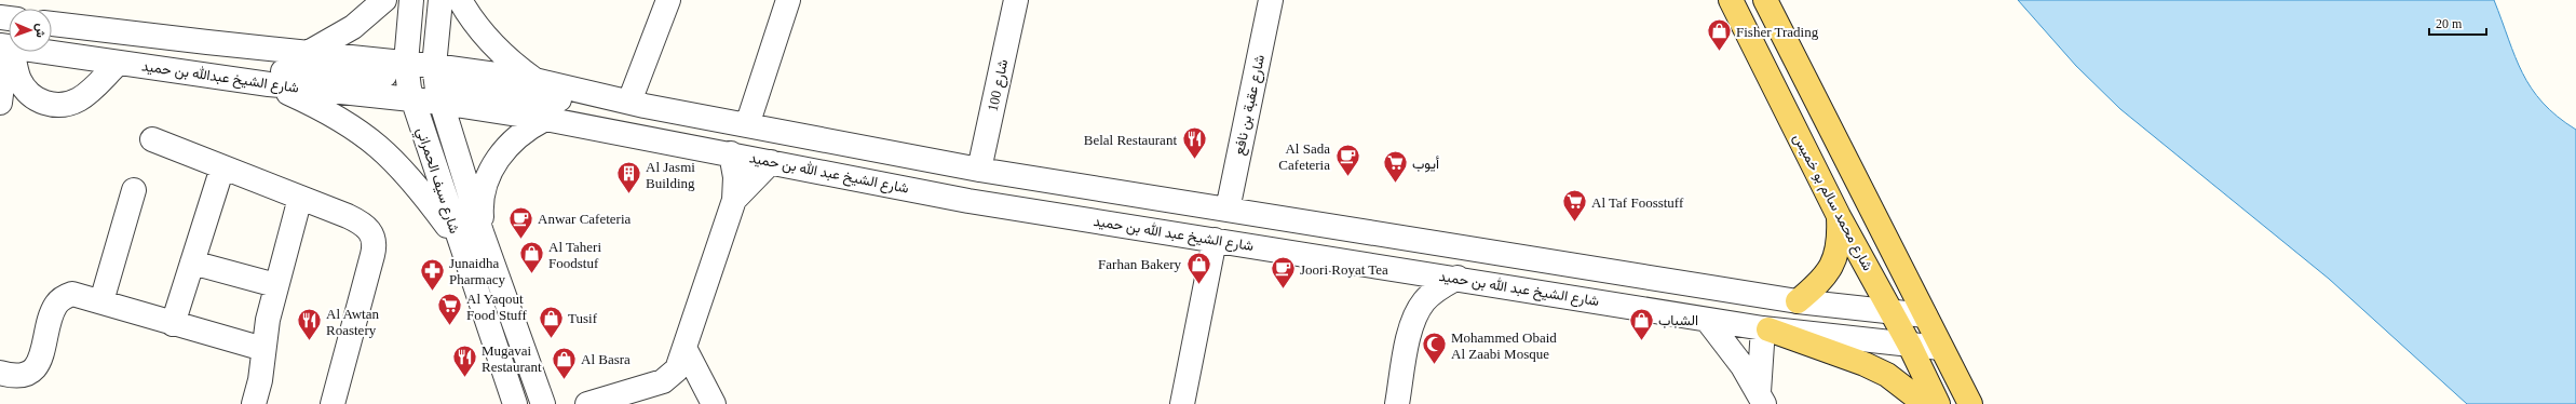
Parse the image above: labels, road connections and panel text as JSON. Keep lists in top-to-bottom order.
{
  "streets": {
    "main road": ["شارع محمد سالم بو خميس"],
    "street": [
      "شارع الشيخ عبدالله بن حميد",
      "شارع 100",
      "شارع عقبة بن نافع",
      "شارع الشيخ عبد الله بن حميد",
      "شارع سيف الحمراني"
    ]
  },
  "crossings": [
    ["شارع الشيخ عبدالله بن حميد", "شارع الشيخ عبد الله بن حميد"],
    ["شارع الشيخ عبدالله بن حميد", "شارع سيف الحمراني"],
    ["شارع الشيخ عبد الله بن حميد", "شارع سيف الحمراني"],
    ["شارع الشيخ عبد الله بن حميد", "شارع محمد سالم بو خميس"]
  ],
  "places": {
    "shop": [
      "Fisher Trading",
      "Al Taheri Foodstuf",
      "Farhan Bakery",
      "Tusif",
      "الشباب",
      "Al Basra"
    ],
    "restaurant": ["Belal Restaurant", "Al Awtan Roastery", "Mugavai Restaurant"],
    "cafe": ["Al Sada Cafeteria", "Anwar Cafeteria", "Joori Royat Tea"],
    "supermarket": ["أيوب", "Al Taf Foosstuff", "Al Yaqout Food Stuff"],
    "building": ["Al Jasmi Building"],
    "pharmacy": ["Junaidha Pharmacy"],
    "mosque": ["Mohammed Obaid Al Zaabi Mosque"]
  },
  "scale_bar": "20 m",
  "north": "right"
}
